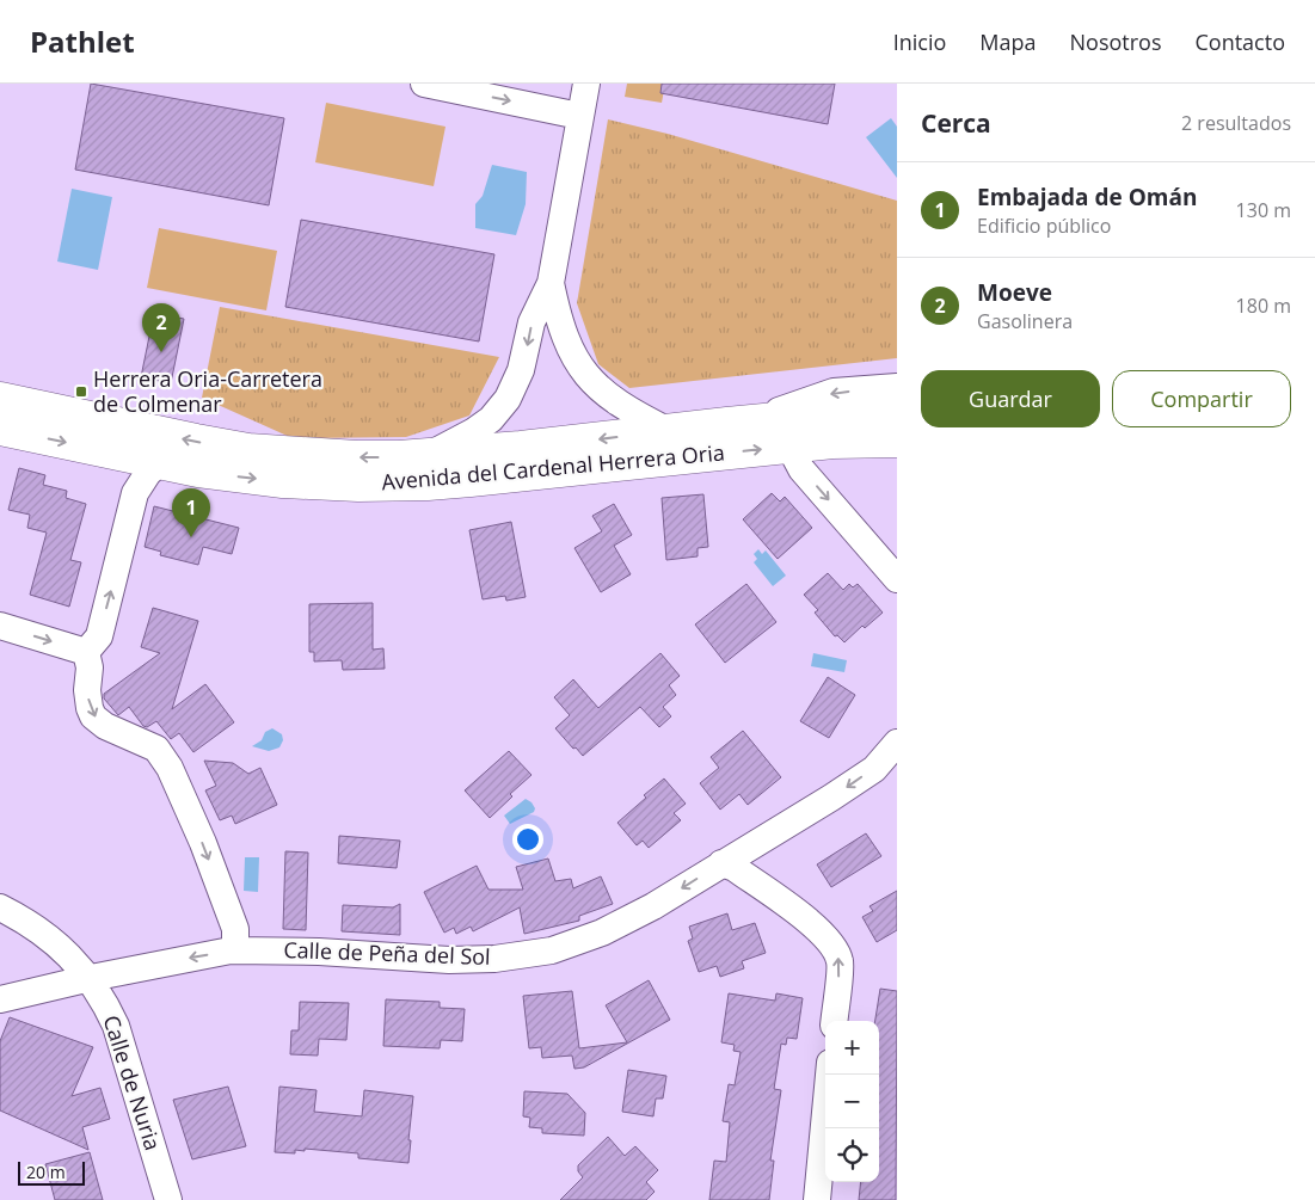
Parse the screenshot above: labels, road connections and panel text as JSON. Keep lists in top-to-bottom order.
{
  "streets": {
    "main road": ["Avenida del Cardenal Herrera Oria"],
    "street": ["Calle de Peña del Sol", "Calle de Nuria"]
  },
  "crossings": [
    ["Calle de Peña del Sol", "Calle de Nuria"]
  ],
  "one_way": ["Calle de Peña del Sol"],
  "places": {
    "transit": ["Herrera Oria-Carretera de Colmenar"]
  },
  "scale_bar": "20 m",
  "page": {
    "header": "Pathlet",
    "nav": [
      "Inicio",
      "Mapa",
      "Nosotros",
      "Contacto"
    ],
    "heading": ["Cerca", "2 resultados"],
    "list": [
      {
        "mark": "1",
        "name": "Embajada de Omán",
        "note": "Edificio público",
        "value": "130 m"
      },
      {
        "mark": "2",
        "name": "Moeve",
        "note": "Gasolinera",
        "value": "180 m"
      }
    ],
    "pins": ["2", "1"],
    "buttons": ["Guardar", "Compartir"],
    "map_buttons": ["+", "−"],
    "scale": "20 m"
  }
}
